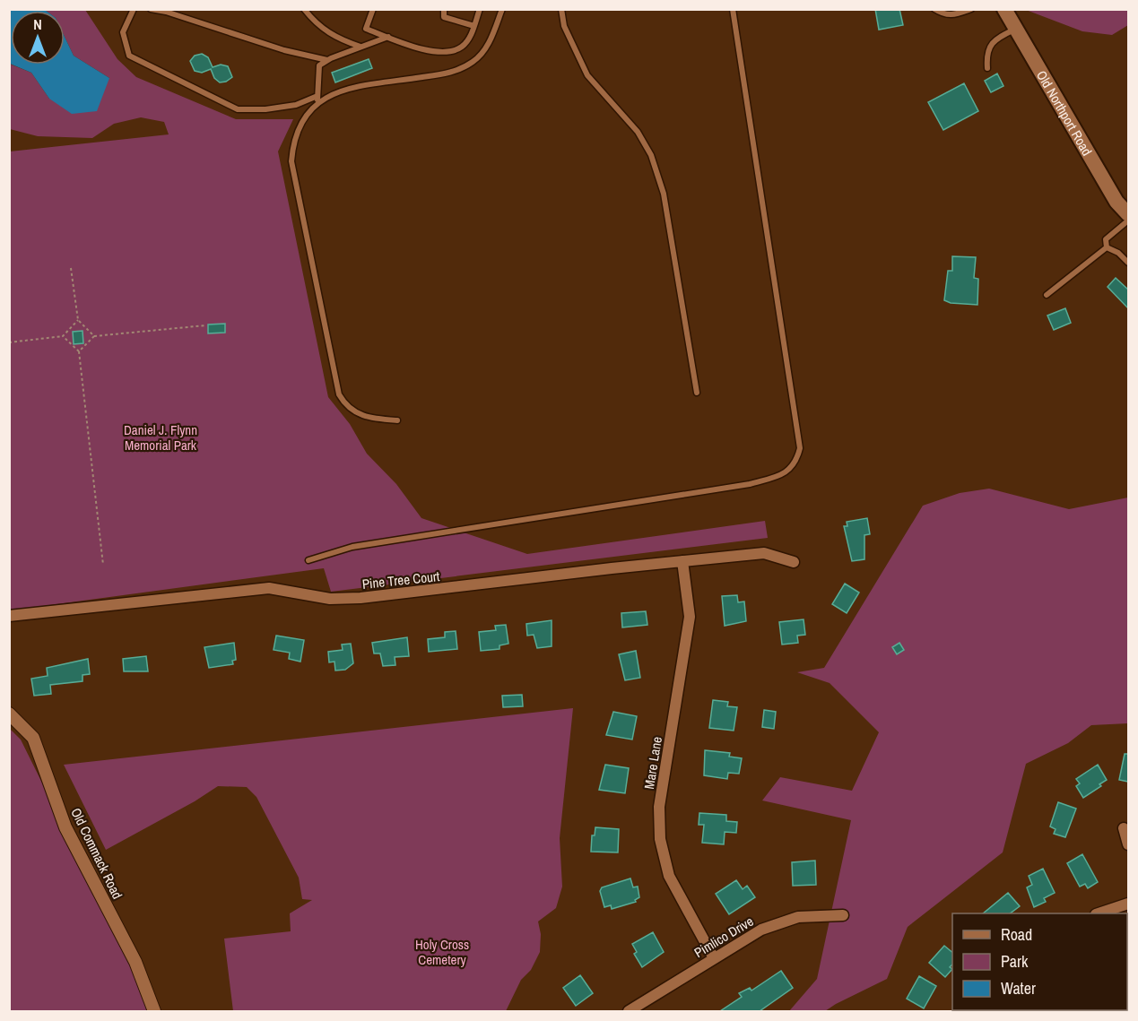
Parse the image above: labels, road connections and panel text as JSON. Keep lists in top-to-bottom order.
{
  "streets": {
    "main road": ["Old Northport Road"],
    "street": [
      "Pine Tree Court",
      "Mare Lane",
      "Old Commack Road",
      "Pimlico Drive"
    ]
  },
  "crossings": [
    ["Pine Tree Court", "Mare Lane"],
    ["Mare Lane", "Pimlico Drive"]
  ],
  "parks": ["Daniel J. Flynn Memorial Park", "Holy Cross Cemetery"],
  "legend": ["Road", "Park", "Water"],
  "north": "top"
}
